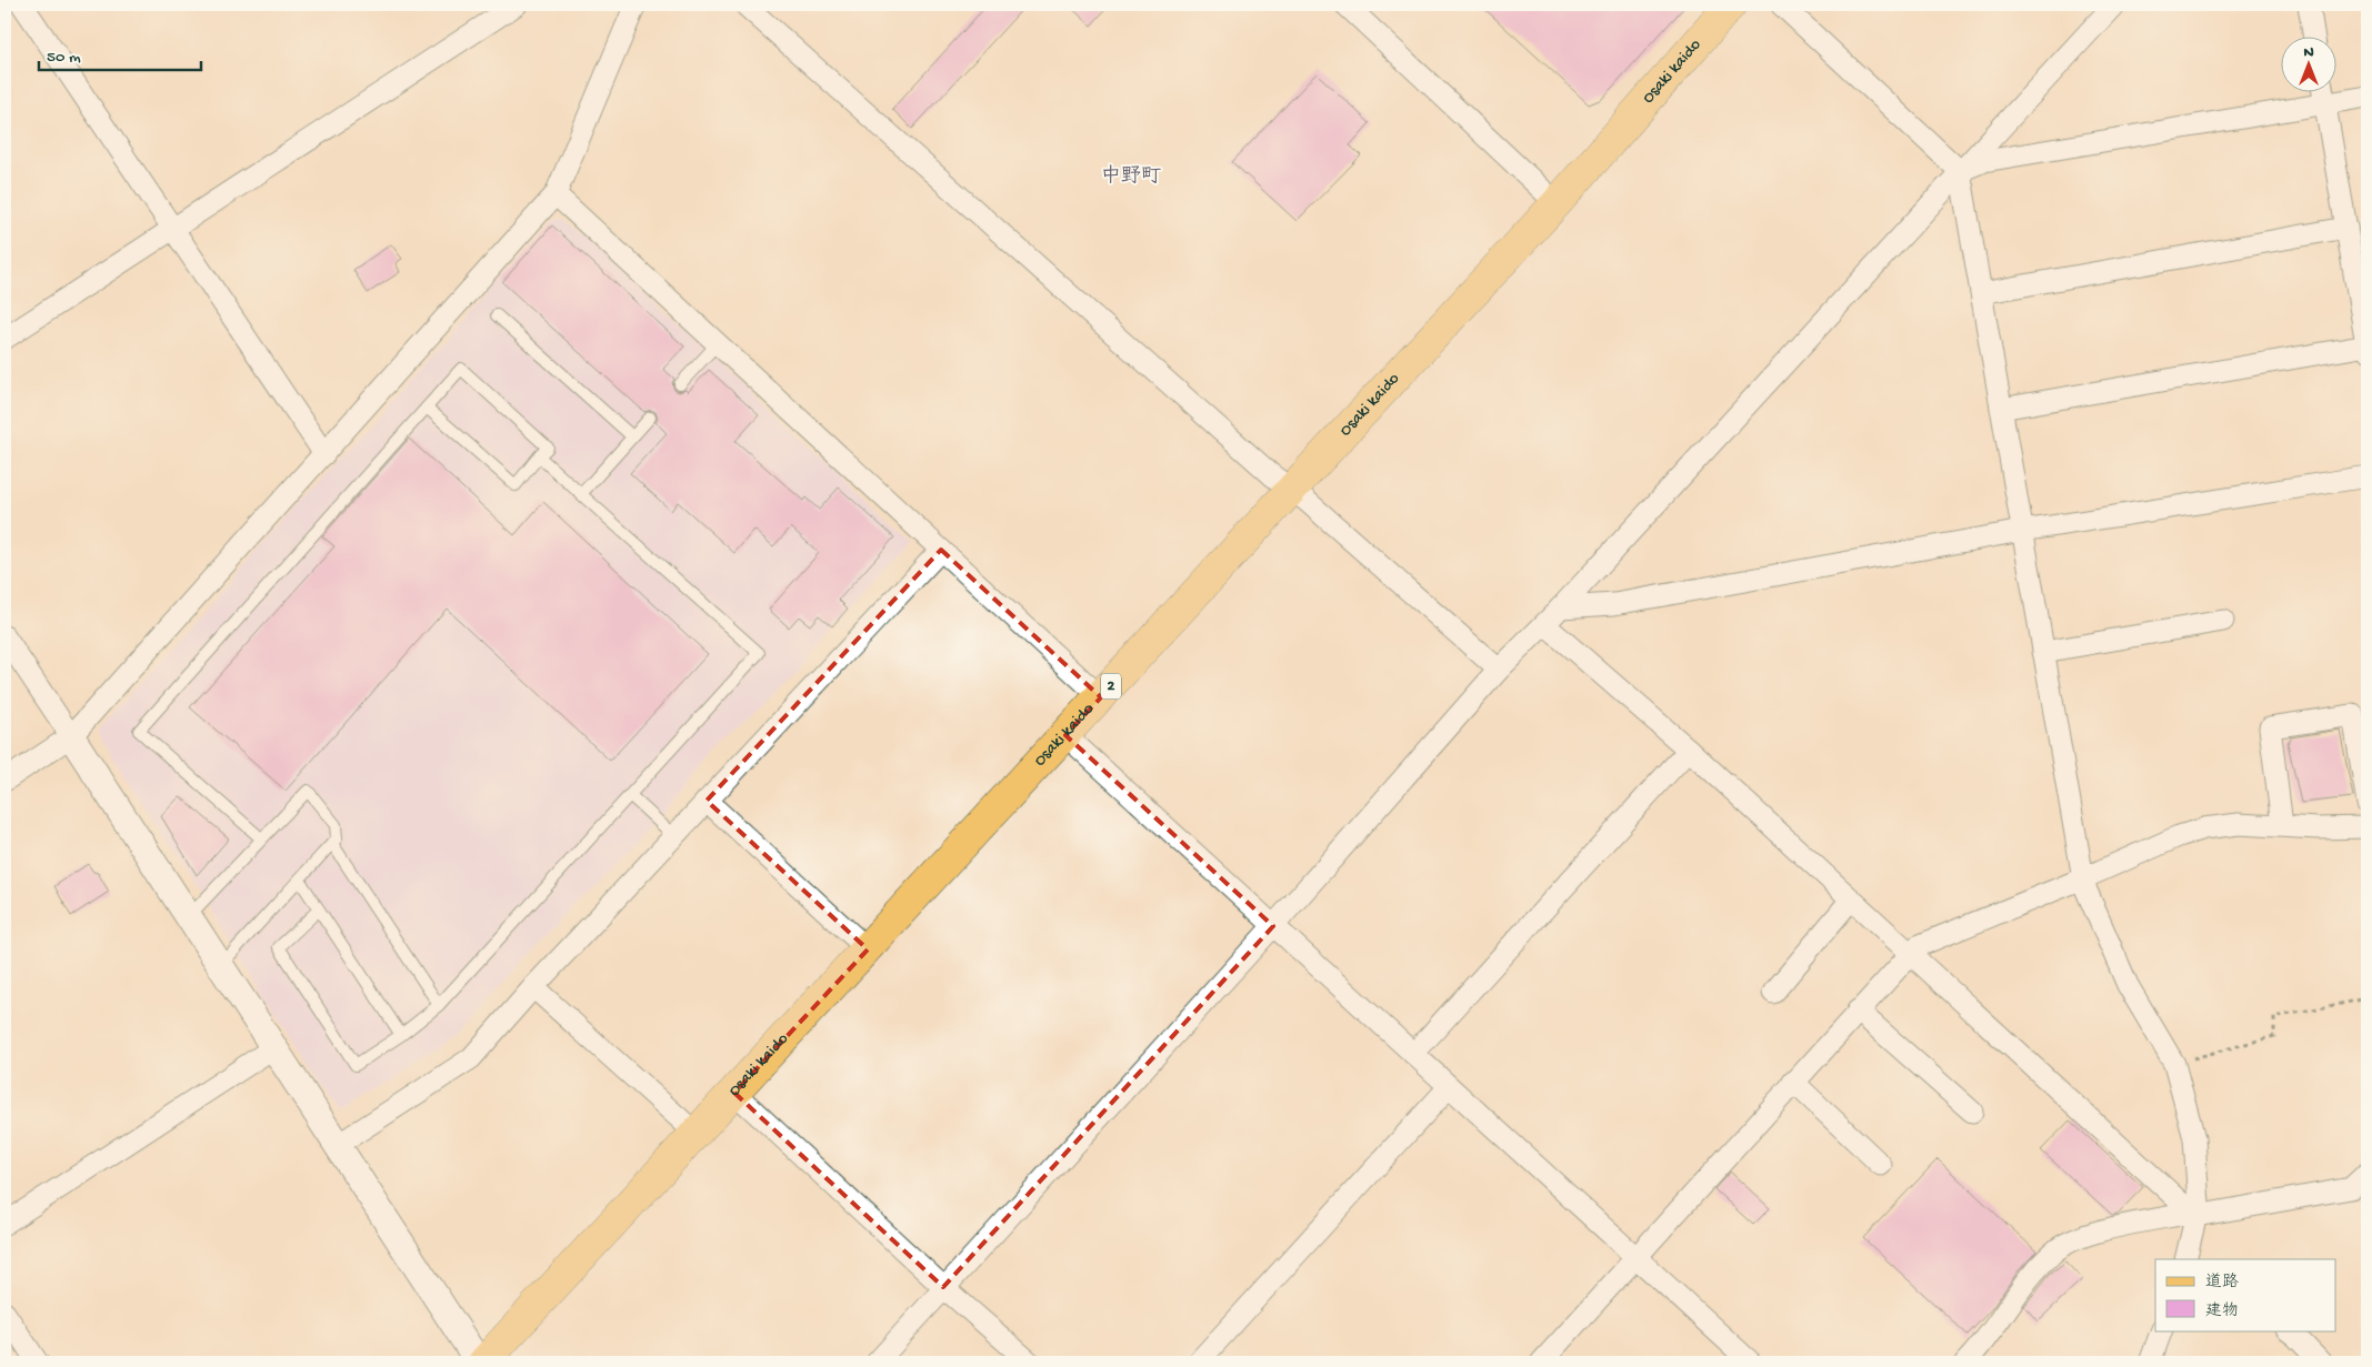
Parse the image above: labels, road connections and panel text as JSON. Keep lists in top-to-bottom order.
{
  "streets": {
    "main road": ["Osaki kaido", "2"]
  },
  "districts": ["中野町"],
  "legend": ["道路", "建物"],
  "scale_bar": "50 m",
  "north": "top"
}
